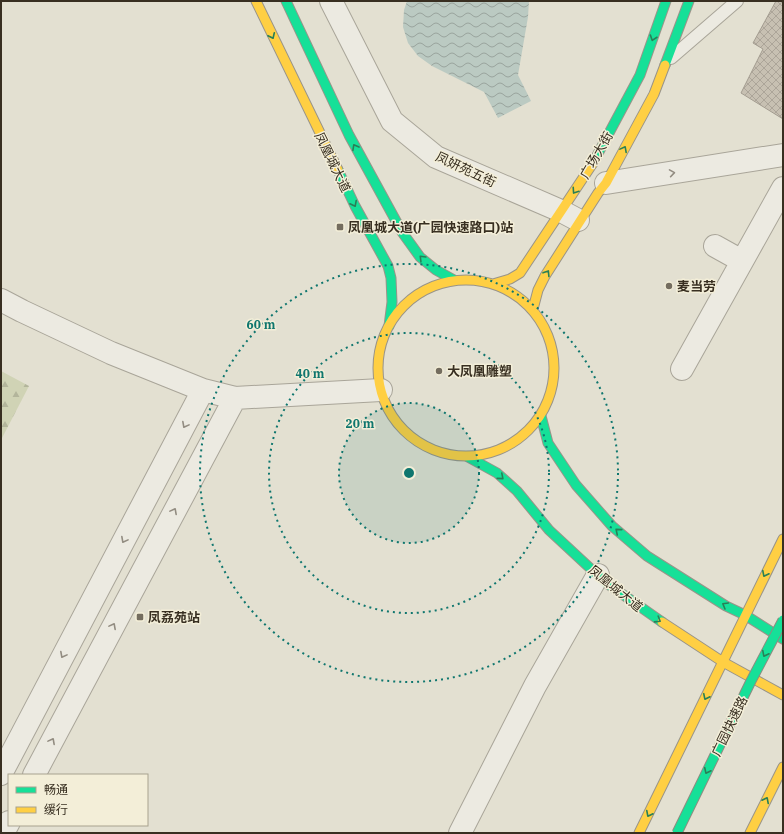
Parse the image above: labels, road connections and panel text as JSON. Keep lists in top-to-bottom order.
{
  "streets": {
    "main road": ["广场大街", "凤凰城大道", "广园快速路"],
    "street": ["凤妍苑五街"]
  },
  "crossings": [
    ["广场大街", "凤妍苑五街"]
  ],
  "places": {
    "transit": ["凤凰城大道(广园快速路口)站", "凤荔苑站"],
    "other": ["麦当劳", "大凤凰雕塑"]
  },
  "legend": ["畅通", "缓行"],
  "rings": ["60 m", "40 m", "20 m"]
}
